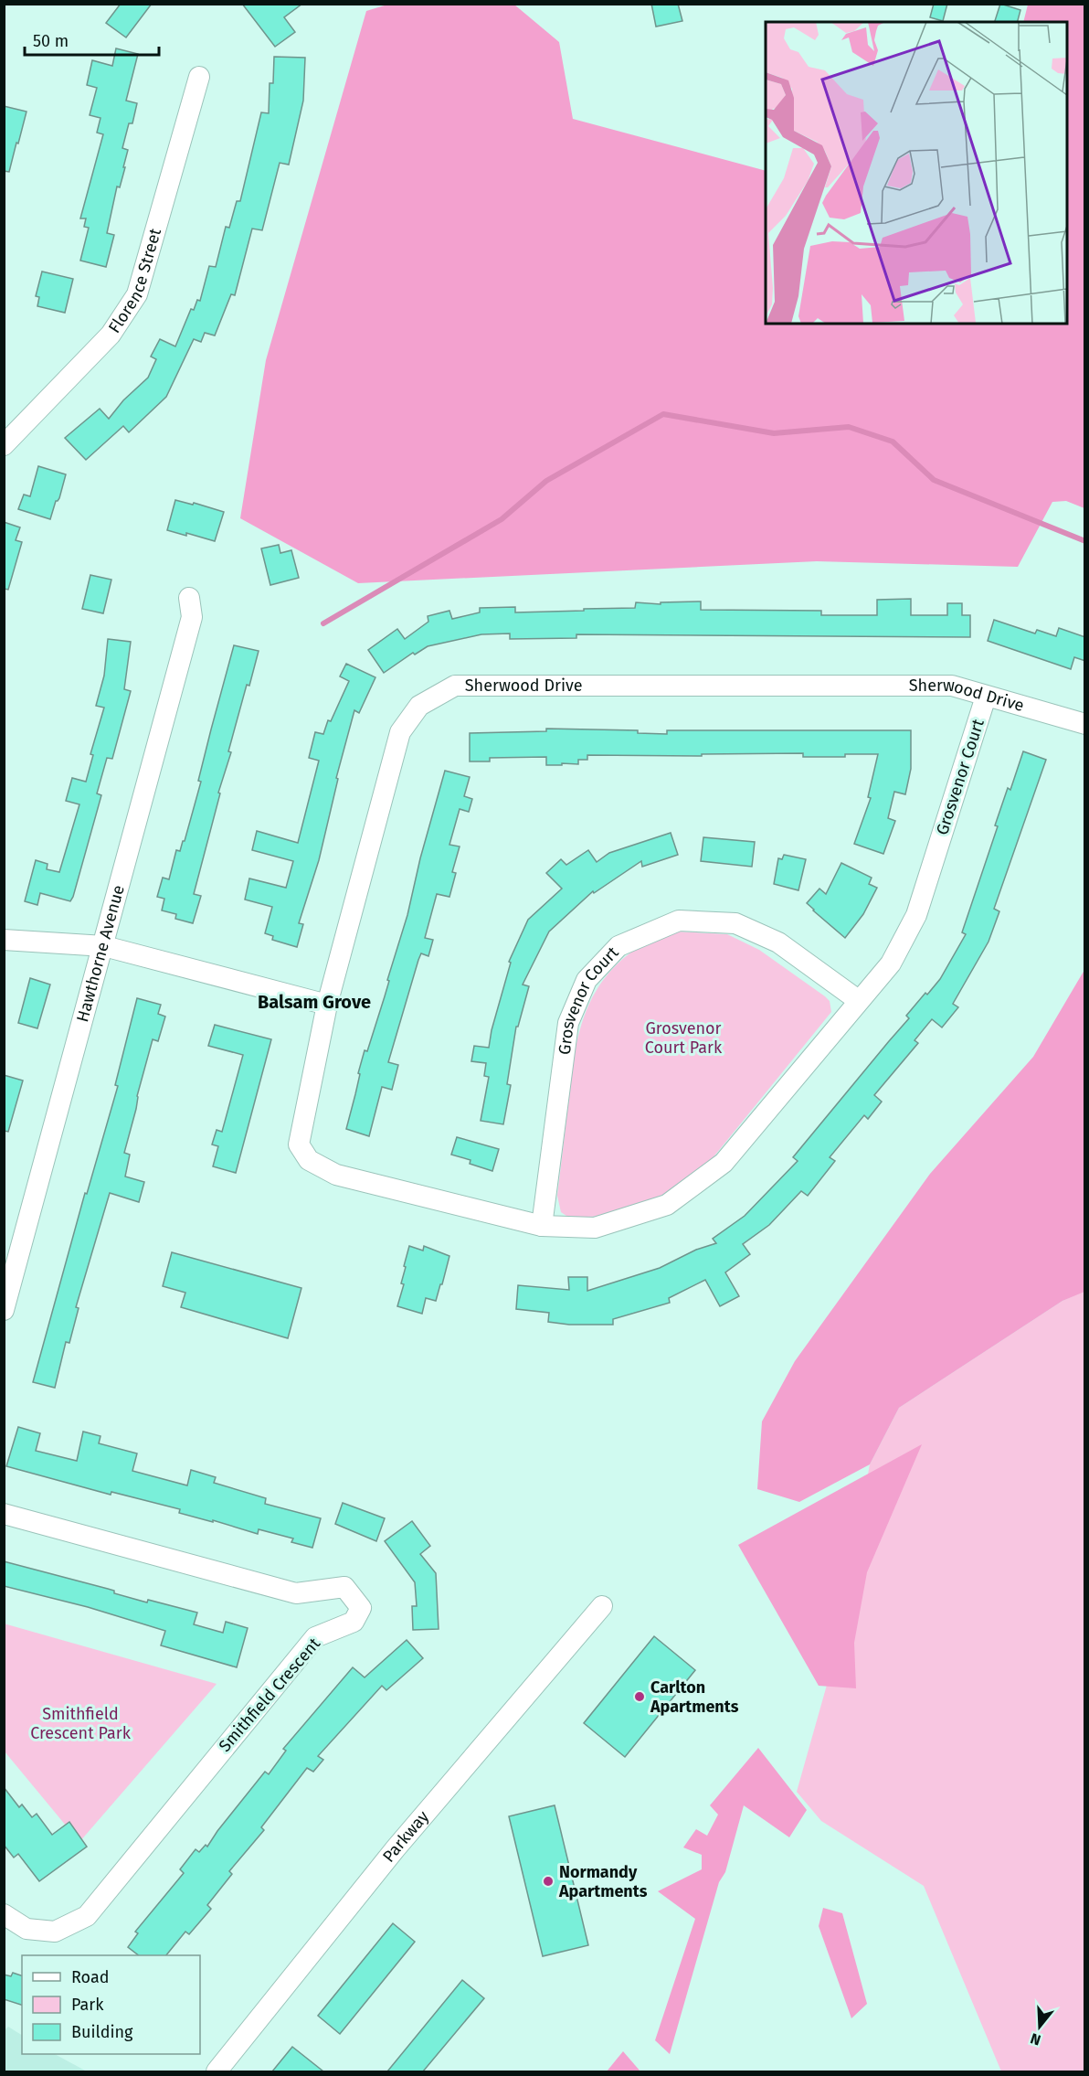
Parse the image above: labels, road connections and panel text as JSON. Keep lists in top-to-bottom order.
{
  "streets": {
    "street": [
      "Florence Street",
      "Sherwood Drive",
      "Grosvenor Court",
      "Hawthorne Avenue",
      "Smithfield Crescent",
      "Parkway"
    ]
  },
  "crossings": [
    ["Sherwood Drive", "Grosvenor Court"]
  ],
  "districts": ["Balsam Grove"],
  "parks": ["Grosvenor Court Park", "Smithfield Crescent Park"],
  "places": ["Carlton Apartments", "Normandy Apartments"],
  "legend": ["Road", "Park", "Building"],
  "scale_bar": "50 m",
  "north": "bottom"
}
